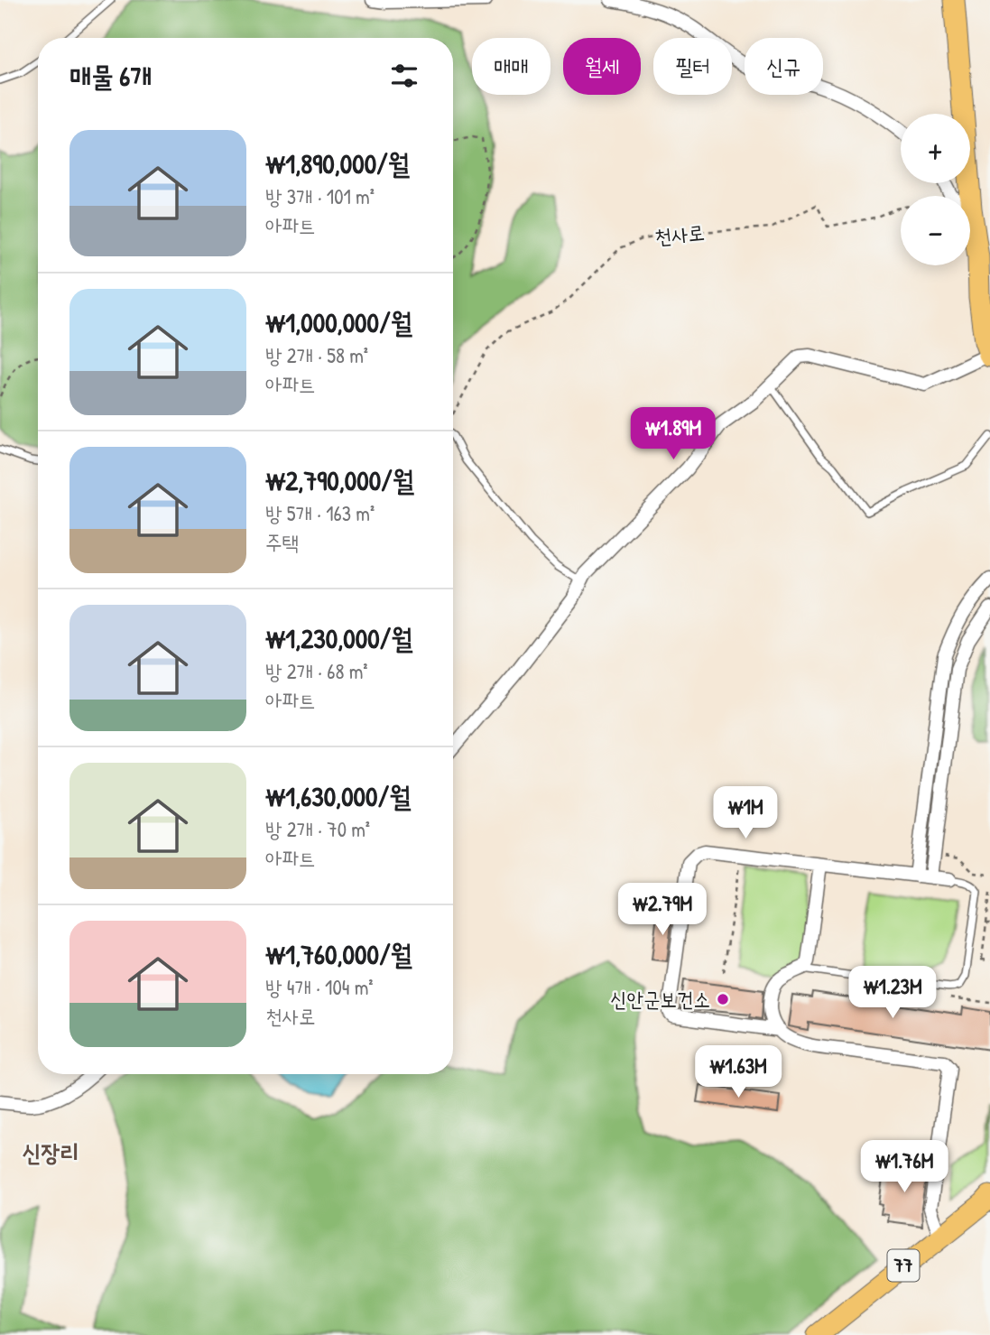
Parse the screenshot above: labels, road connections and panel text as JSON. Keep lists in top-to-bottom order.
{
  "streets": {
    "main road": ["77"],
    "path": ["천사로"]
  },
  "districts": ["신장리"],
  "places": ["신안군보건소"],
  "page": {
    "chip": [
      "매매",
      "월세",
      "필터",
      "신규"
    ],
    "heading": "매물 6개",
    "map_buttons": ["+", "−"],
    "list": [
      {
        "name": "₩1,890,000/월",
        "note": "방 3개 · 101 m² · 아파트"
      },
      {
        "name": "₩1,000,000/월",
        "note": "방 2개 · 58 m² · 아파트"
      },
      {
        "name": "₩2,790,000/월",
        "note": "방 5개 · 163 m² · 주택"
      },
      {
        "name": "₩1,230,000/월",
        "note": "방 2개 · 68 m² · 아파트"
      },
      {
        "name": "₩1,630,000/월",
        "note": "방 2개 · 70 m² · 아파트"
      },
      {
        "name": "₩1,760,000/월",
        "note": "방 4개 · 104 m² · 천사로"
      }
    ],
    "price": [
      "₩1.89M",
      "₩1M",
      "₩2.79M",
      "₩1.23M",
      "₩1.63M",
      "₩1.76M"
    ]
  }
}
